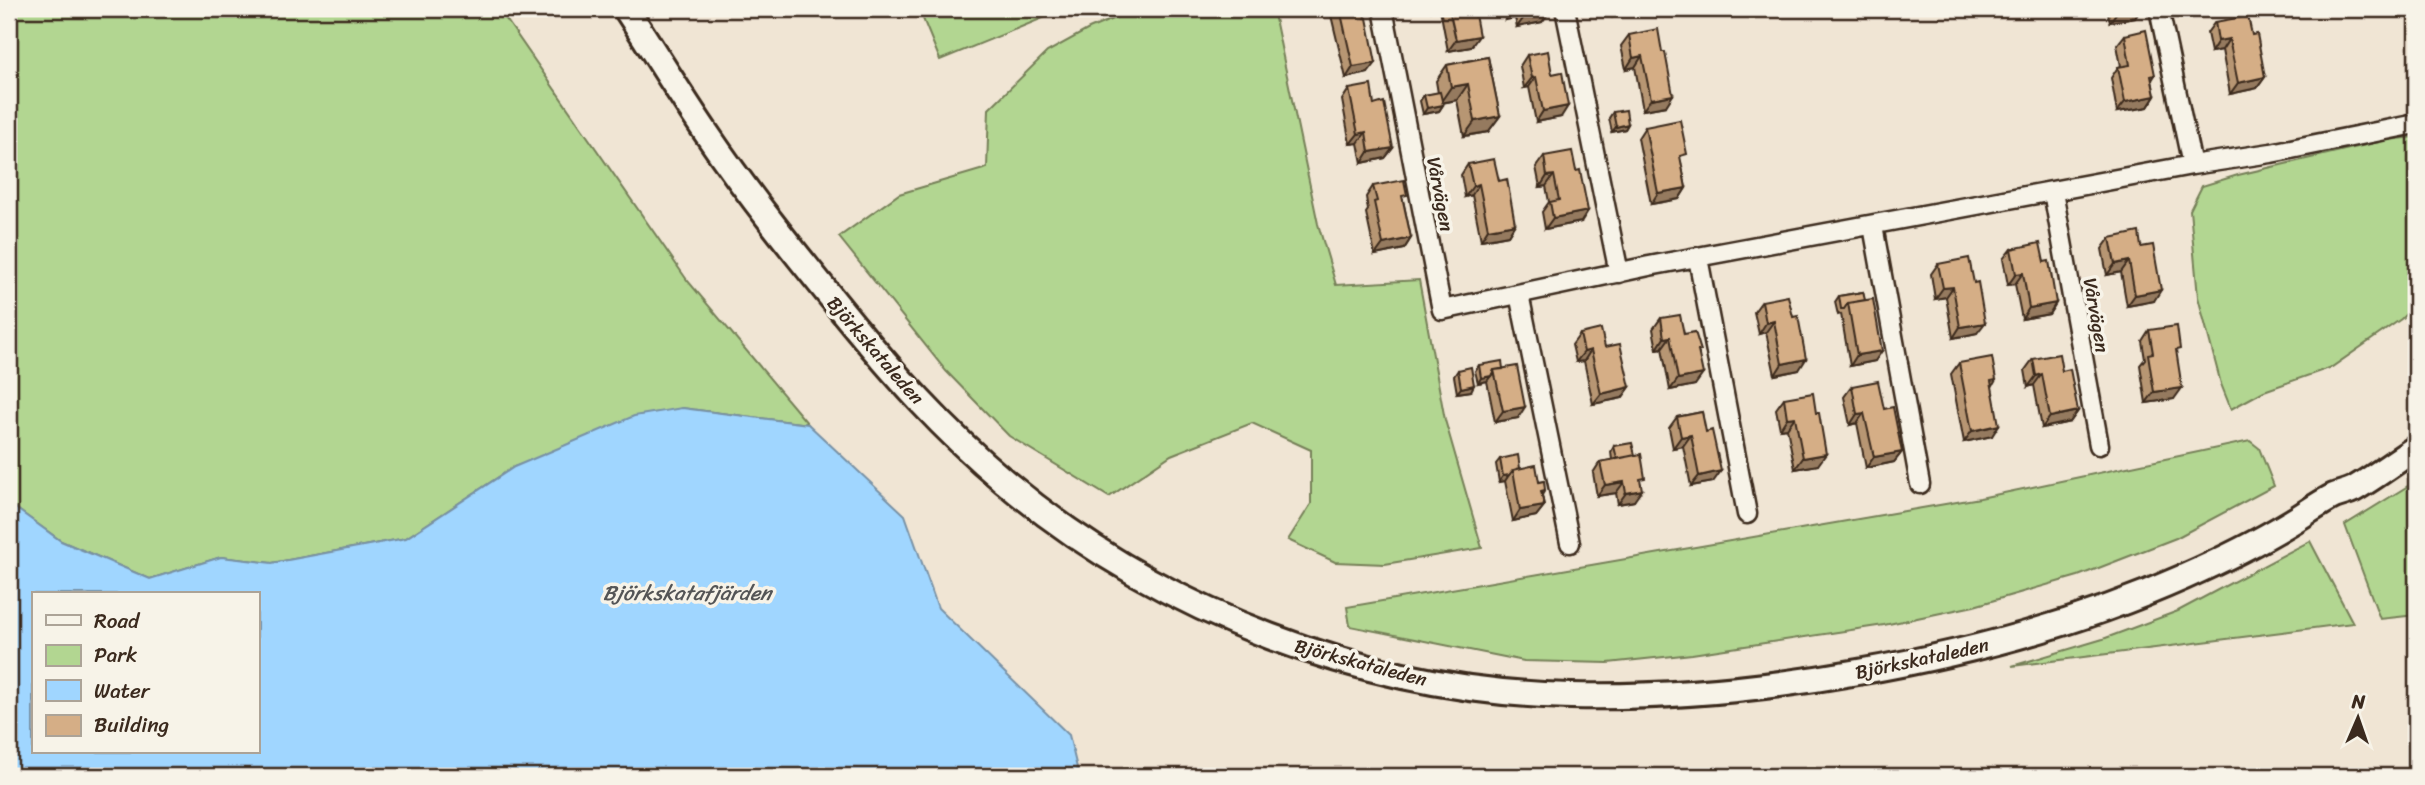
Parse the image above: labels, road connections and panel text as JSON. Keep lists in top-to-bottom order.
{
  "streets": {
    "main road": ["Björkskataleden"],
    "street": ["Vårvägen"]
  },
  "water": ["Björkskatafjärden"],
  "legend": [
    "Road",
    "Park",
    "Water",
    "Building"
  ],
  "north": "top"
}
